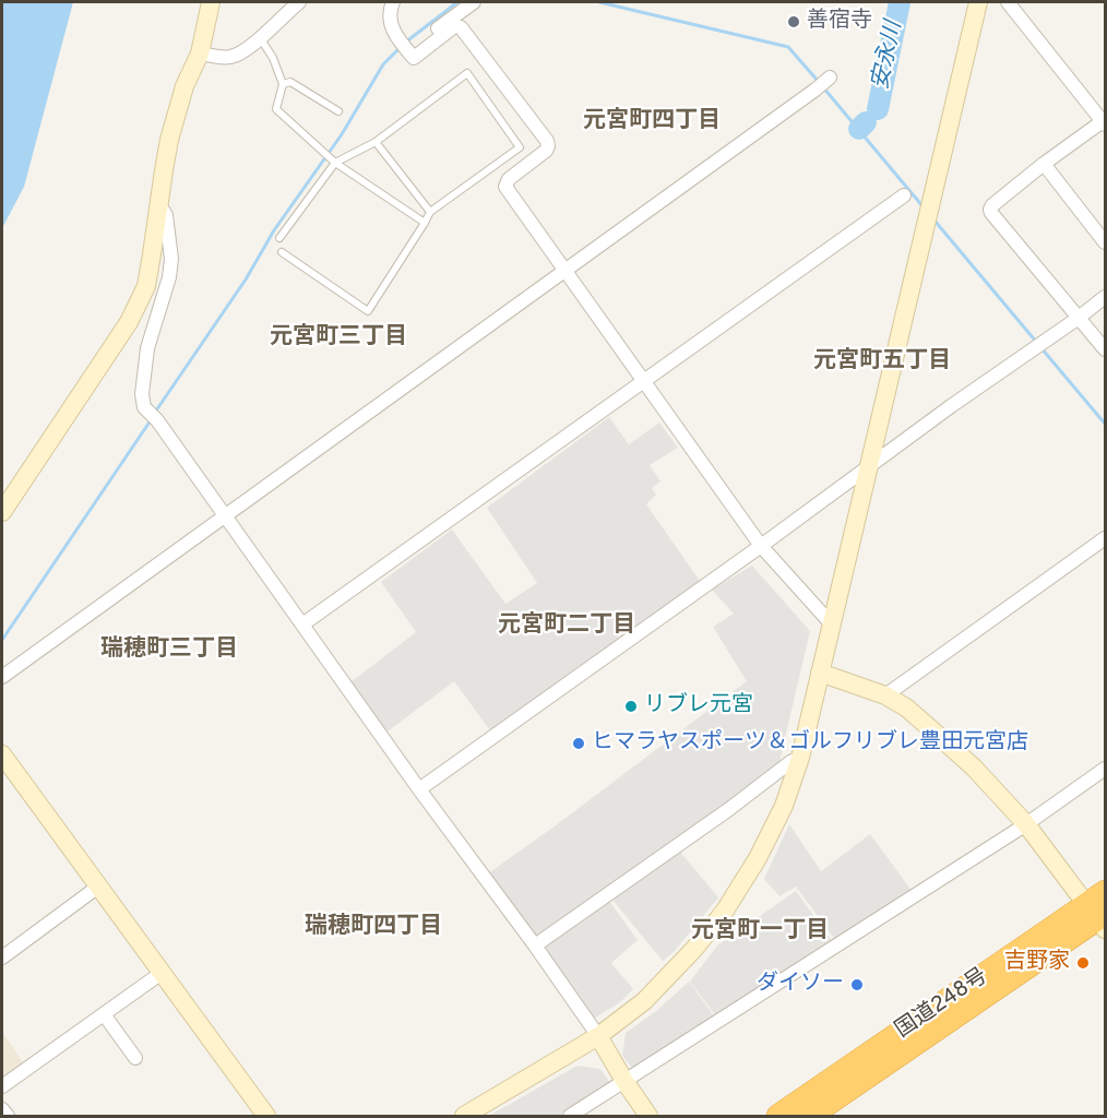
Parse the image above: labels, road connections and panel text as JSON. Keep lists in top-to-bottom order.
{
  "streets": {
    "highway": ["国道248号"]
  },
  "districts": [
    "元宮町四丁目",
    "元宮町三丁目",
    "元宮町五丁目",
    "元宮町二丁目",
    "瑞穂町三丁目",
    "瑞穂町四丁目",
    "元宮町一丁目"
  ],
  "water": ["安永川"],
  "places": [
    "善宿寺",
    "リブレ元宮",
    "ヒマラヤスポーツ＆ゴルフリブレ豊田元宮店",
    "吉野家",
    "ダイソー"
  ]
}
